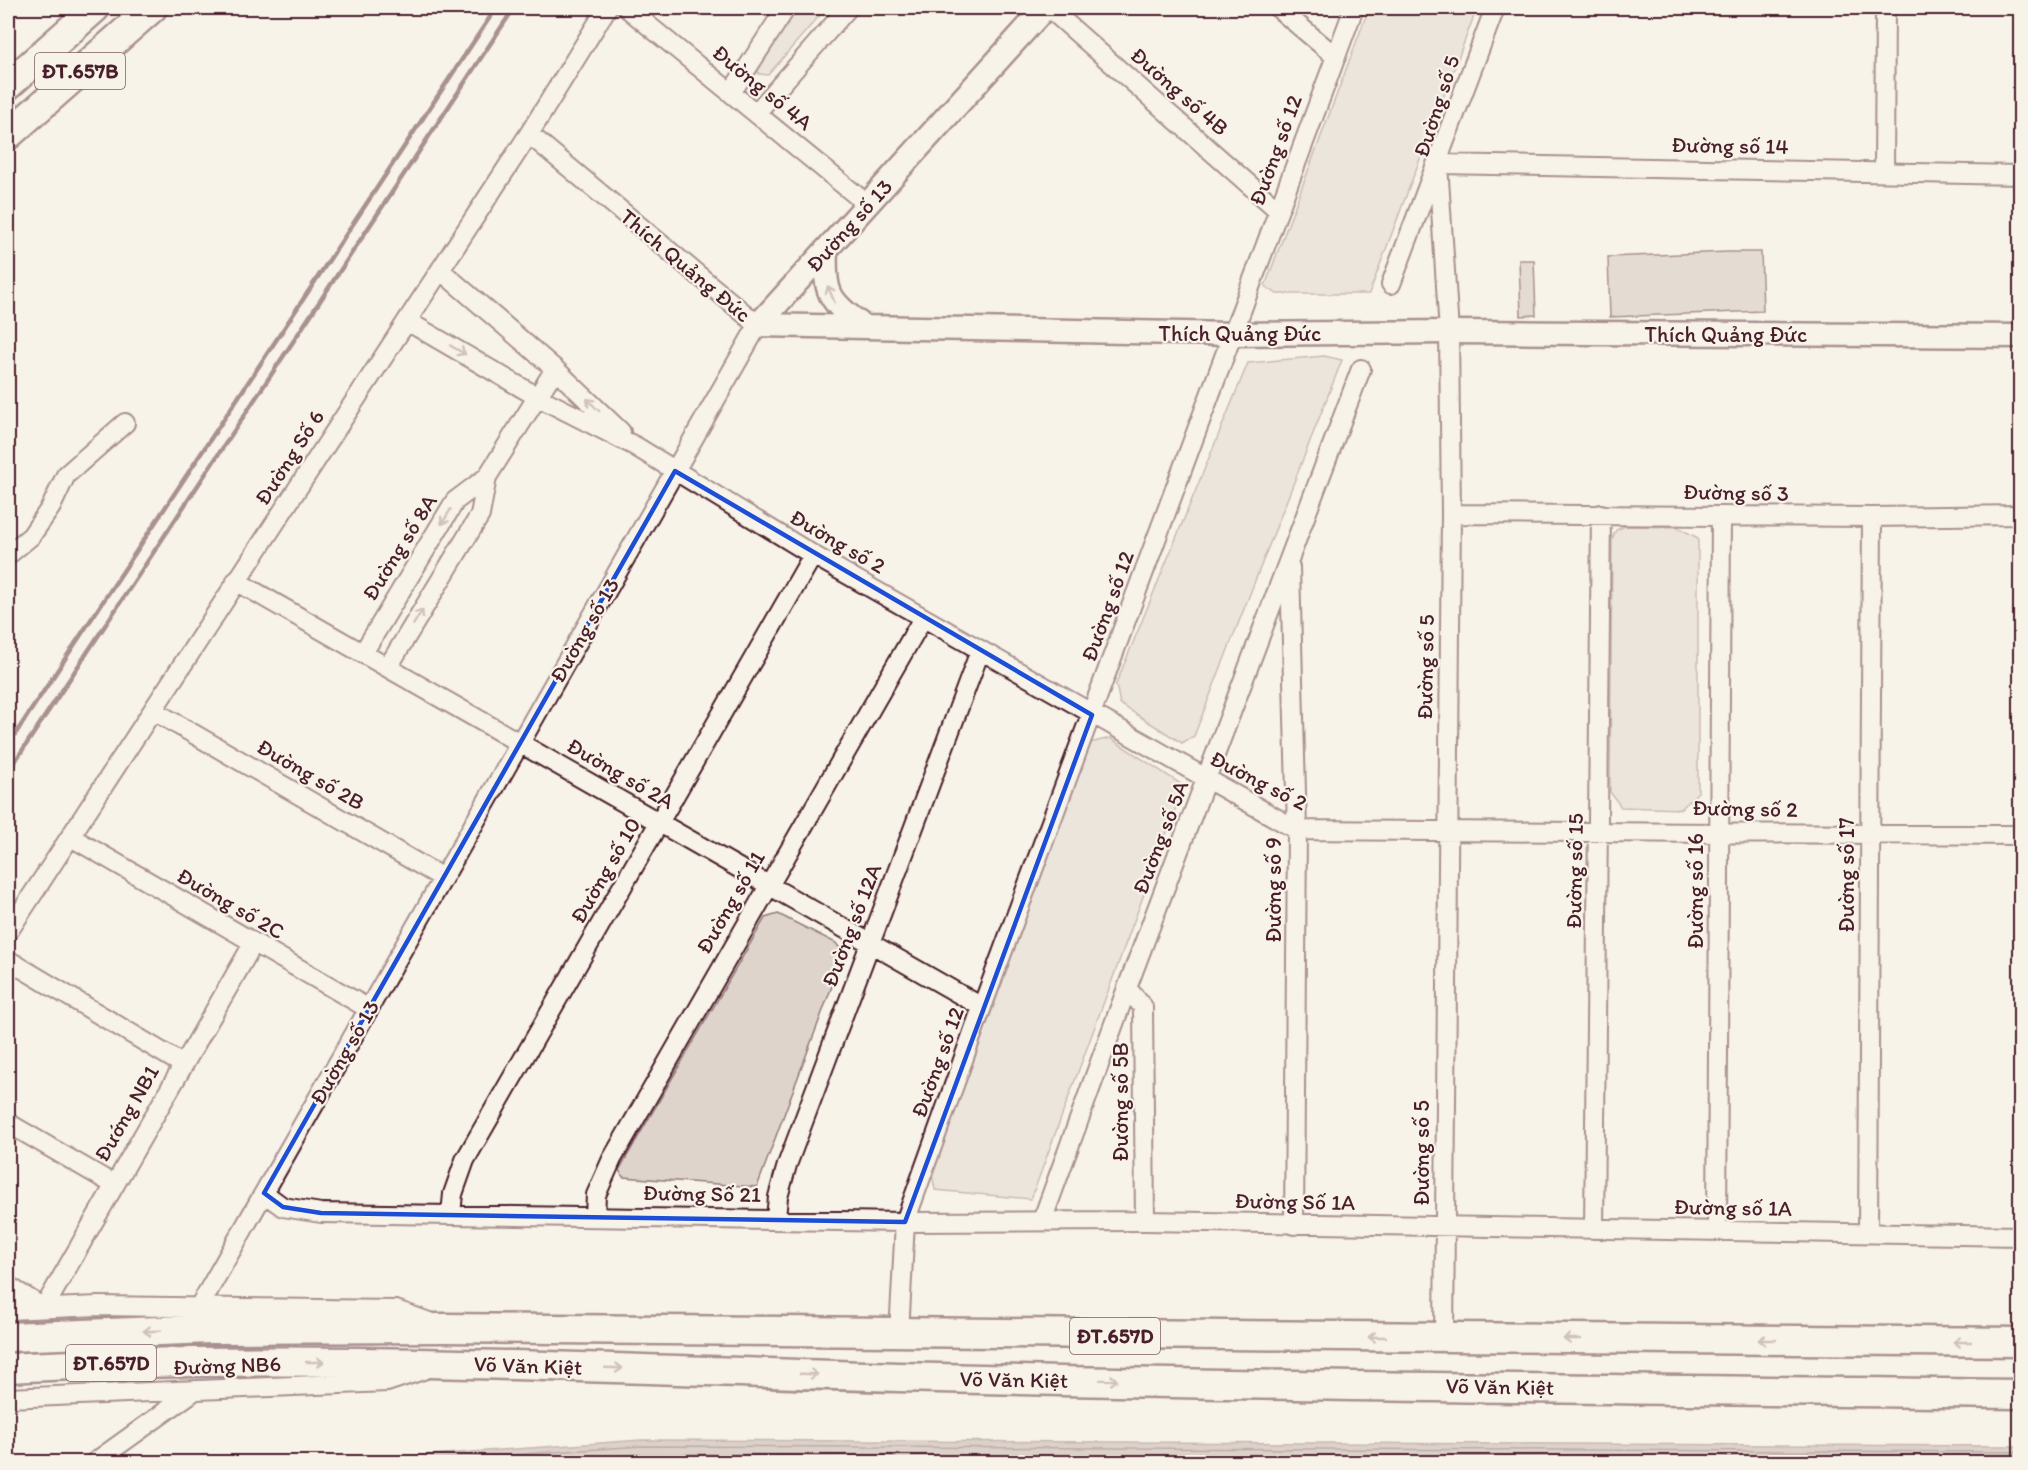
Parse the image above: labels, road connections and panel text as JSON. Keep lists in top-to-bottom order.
{
  "streets": {
    "main road": ["ĐT.657B", "ĐT.657D", "Võ Văn Kiệt"],
    "street": [
      "Đường số 4A",
      "Đường số 4B",
      "Đường số 5",
      "Đường số 14",
      "Đường số 12",
      "Đường số 13",
      "Thích Quảng Đức",
      "Đường Số 6",
      "Đường số 3",
      "Đường số 2",
      "Đường số 8A",
      "Đường số 2A",
      "Đường số 2B",
      "Đường số 5A",
      "Đường số 10",
      "Đường số 15",
      "Đường số 17",
      "Đường số 9",
      "Đường số 16",
      "Đường số 11",
      "Đường số 2C",
      "Đường số 12A",
      "Đường số 5B",
      "Đướng NB1",
      "Đường Số 21",
      "Đường Số 1A",
      "Đường số 1A",
      "Đường NB6"
    ]
  },
  "crossings": [
    ["Đường số 4A", "Đường số 13"],
    ["Đường số 4B", "Đường số 12"],
    ["Đường số 4B", "Đường số 13"],
    ["Đường số 5", "Đường số 14"],
    ["Đường số 5", "Thích Quảng Đức"],
    ["Đường số 5", "Đường số 3"],
    ["Đường số 5", "Đường số 2"],
    ["Đường số 5", "Đường Số 1A"],
    ["Đường số 5", "Đường số 1A"],
    ["Đường số 5", "Võ Văn Kiệt"],
    ["Đường số 12", "Thích Quảng Đức"],
    ["Đường số 12", "Đường số 2"],
    ["Đường số 12", "Đường số 2A"],
    ["Đường số 12", "Đường Số 21"],
    ["Đường số 12", "Võ Văn Kiệt"],
    ["Đường số 13", "Thích Quảng Đức"],
    ["Đường số 13", "Đường số 2"],
    ["Đường số 13", "Đường số 2A"],
    ["Đường số 13", "Đường số 2B"],
    ["Đường số 13", "Đường số 2C"],
    ["Đường số 13", "Đường Số 21"],
    ["Đường số 13", "Võ Văn Kiệt"],
    ["Thích Quảng Đức", "Đường Số 6"],
    ["Đường Số 6", "Đường số 2"],
    ["Đường Số 6", "Đường số 2A"],
    ["Đường Số 6", "Đường số 2B"],
    ["Đường Số 6", "Đường số 2C"],
    ["Đường số 3", "Đường số 15"],
    ["Đường số 3", "Đường số 17"],
    ["Đường số 3", "Đường số 16"],
    ["Đường số 2", "Đường số 8A"],
    ["Đường số 2", "Đường số 5A"],
    ["Đường số 2", "Đường số 10"],
    ["Đường số 2", "Đường số 15"],
    ["Đường số 2", "Đường số 17"],
    ["Đường số 2", "Đường số 9"],
    ["Đường số 2", "Đường số 16"],
    ["Đường số 2", "Đường số 11"],
    ["Đường số 2", "Đường số 12A"],
    ["Đường số 8A", "Đường số 2A"],
    ["Đường số 2A", "Đường số 10"],
    ["Đường số 2A", "Đường số 11"],
    ["Đường số 2A", "Đường số 12A"],
    ["Đường số 5A", "Đường số 9"],
    ["Đường số 5A", "Đường số 5B"],
    ["Đường số 5A", "Đường Số 21"],
    ["Đường số 10", "Đường Số 21"],
    ["Đường số 15", "Đường số 1A"],
    ["Đường số 17", "Đường số 1A"],
    ["Đường số 9", "Đường Số 1A"],
    ["Đường số 16", "Đường số 1A"],
    ["Đường số 11", "Đường Số 21"],
    ["Đường số 2C", "Đướng NB1"],
    ["Đường số 12A", "Đường Số 21"],
    ["Đường số 5B", "Đường Số 21"],
    ["Đường số 5B", "Đường Số 1A"],
    ["Đường Số 21", "Đường Số 1A"],
    ["Đường Số 1A", "Đường số 1A"],
    ["Đường NB6", "Võ Văn Kiệt"]
  ]
}
